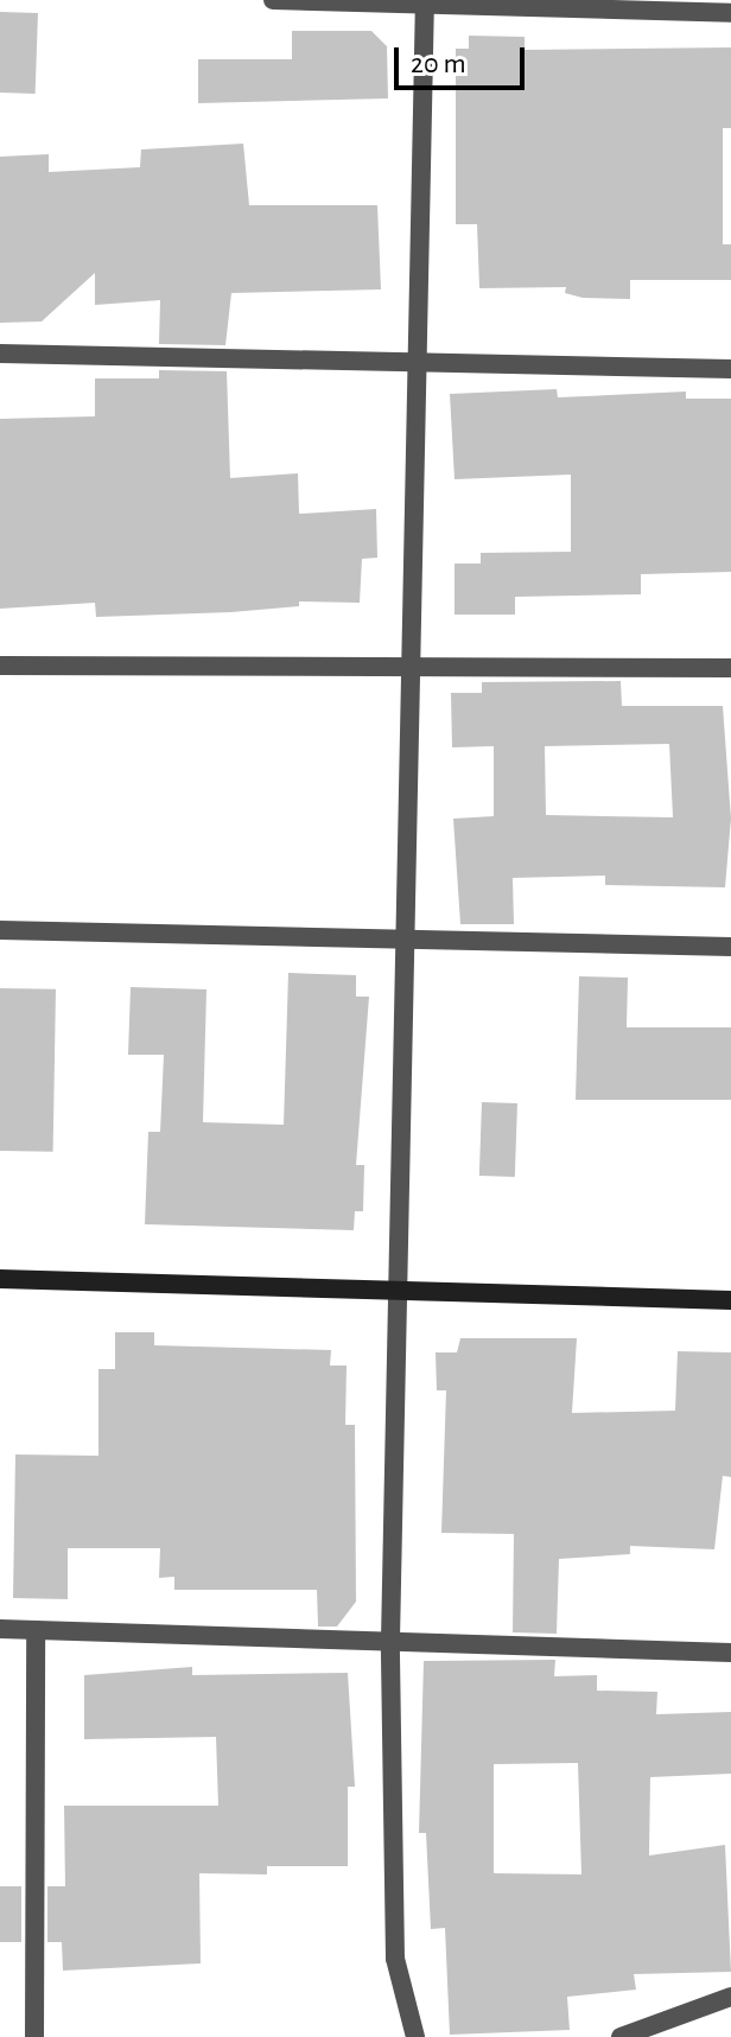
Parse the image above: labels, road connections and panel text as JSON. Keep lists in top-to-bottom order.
{
  "scale_bar": "20 m"
}
